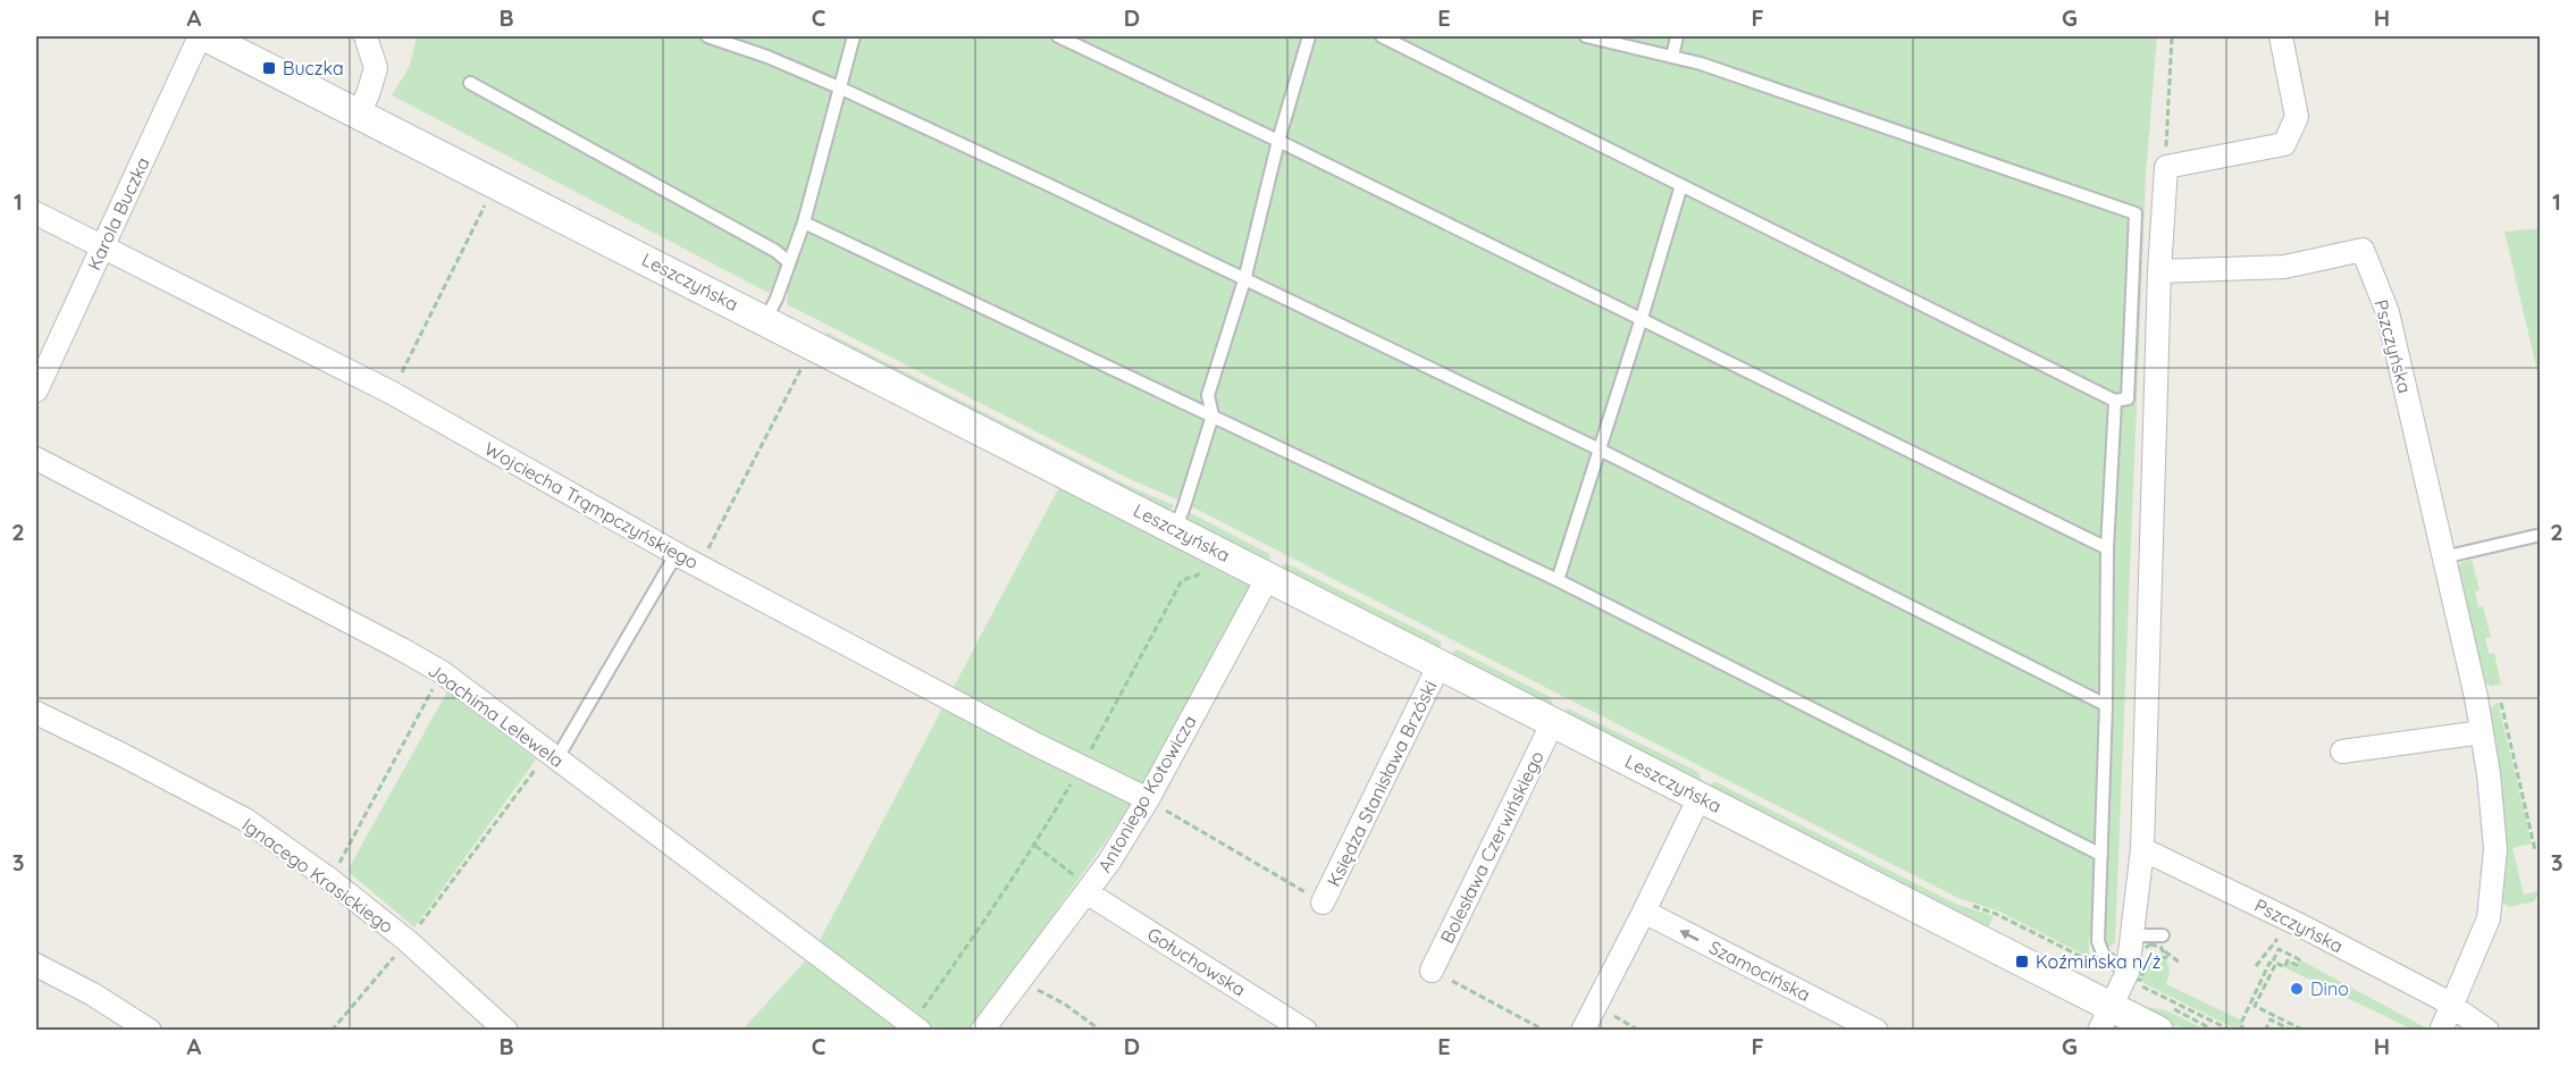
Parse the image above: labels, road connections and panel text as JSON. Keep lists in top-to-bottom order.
{
  "streets": {
    "street": [
      "Karola Buczka",
      "Leszczyńska",
      "Pszczyńska",
      "Wojciecha Trąmpczyńskiego",
      "Joachima Lelewela",
      "Księdza Stanisława Brzóski",
      "Antoniego Kotowicza",
      "Bolesława Czerwińskiego",
      "Ignacego Krasickiego",
      "Gołuchowska",
      "Szamocińska"
    ]
  },
  "crossings": [
    ["Karola Buczka", "Wojciecha Trąmpczyńskiego"],
    ["Leszczyńska", "Księdza Stanisława Brzóski"],
    ["Leszczyńska", "Antoniego Kotowicza"],
    ["Leszczyńska", "Bolesława Czerwińskiego"],
    ["Wojciecha Trąmpczyńskiego", "Antoniego Kotowicza"],
    ["Antoniego Kotowicza", "Gołuchowska"]
  ],
  "one_way": ["Szamocińska"],
  "places": {
    "transit": ["Buczka", "Koźmińska n/ż"],
    "other": ["Dino"]
  },
  "grid": {
    "columns": [
      "A",
      "B",
      "C",
      "D",
      "E",
      "F",
      "G",
      "H"
    ],
    "rows": ["1", "2", "3"]
  }
}
